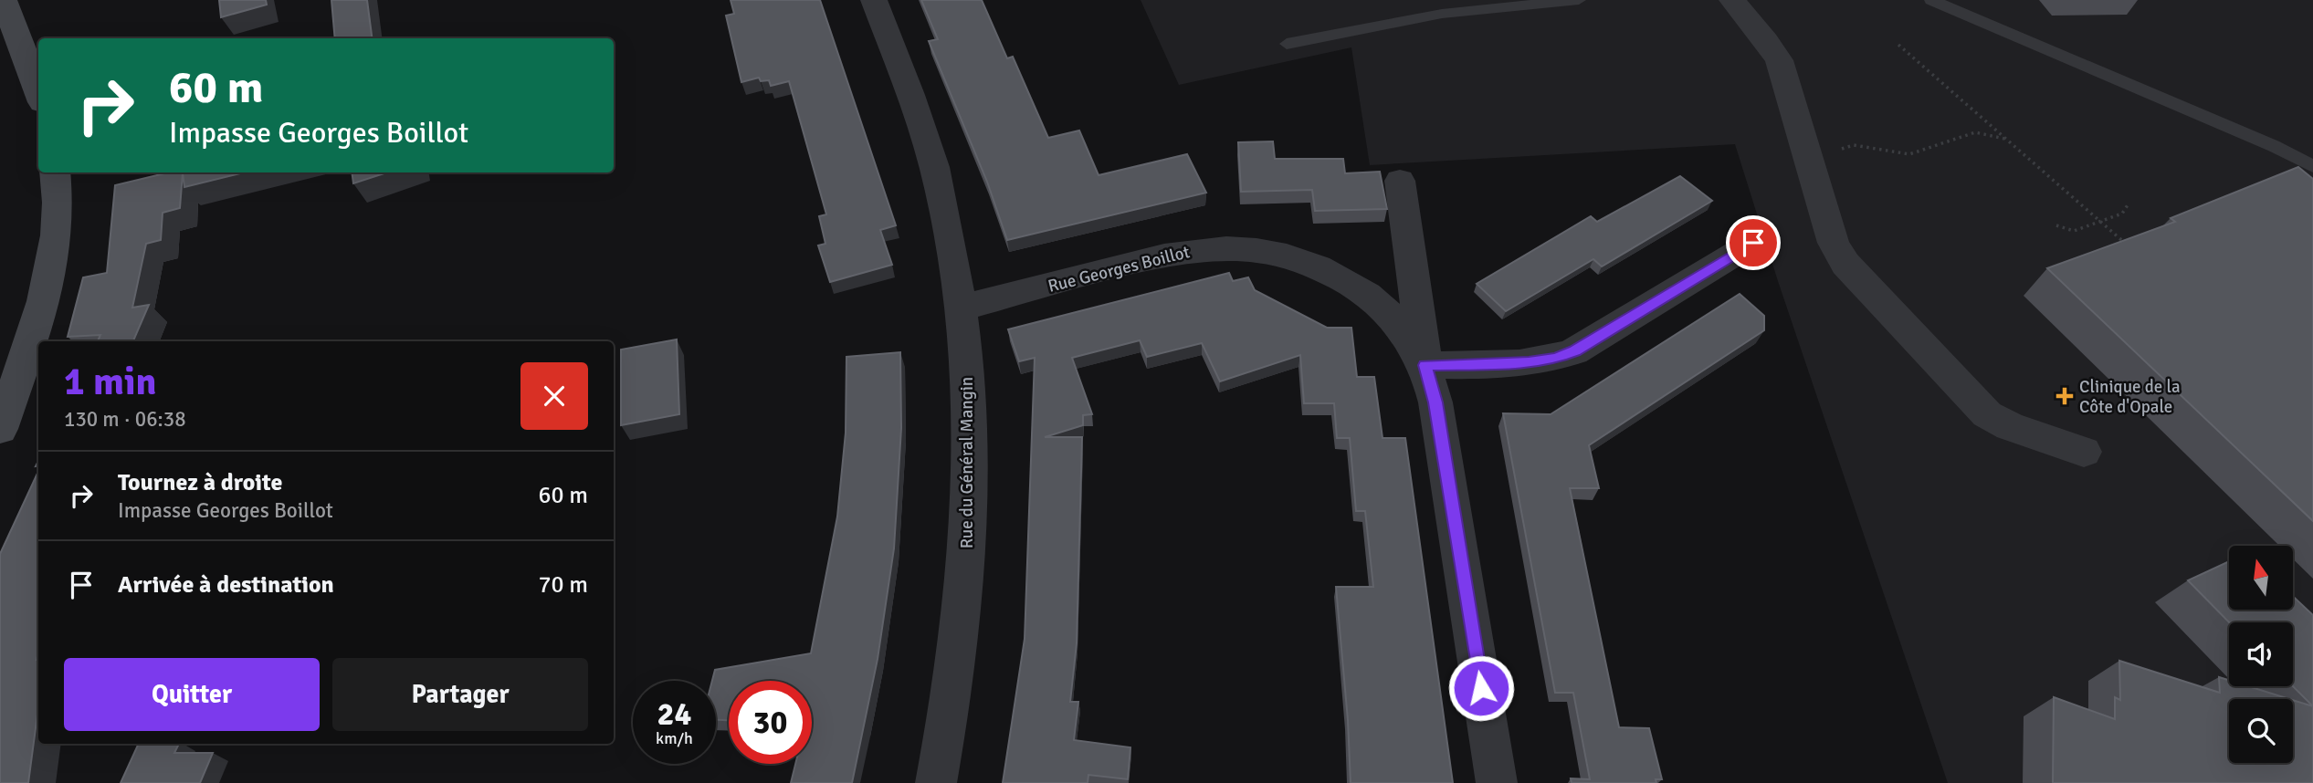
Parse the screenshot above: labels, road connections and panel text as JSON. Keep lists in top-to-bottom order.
{
  "streets": {
    "street": ["Rue Georges Boillot", "Rue du Général Mangin"]
  },
  "crossings": [
    ["Rue Georges Boillot", "Rue du Général Mangin"]
  ],
  "places": {
    "health": ["Clinique de la Côte d'Opale"]
  },
  "north": "top",
  "page": {
    "turn": ["60 m", "Impasse Georges Boillot"],
    "heading": ["1 min", "130 m · 06:38"],
    "list": [
      {
        "name": "Tournez à droite",
        "note": "Impasse Georges Boillot",
        "value": "60 m"
      },
      {
        "name": "Arrivée à destination",
        "value": "70 m"
      }
    ],
    "buttons": ["Quitter", "Partager"],
    "speed": "24 km/h",
    "limit": "30"
  }
}
